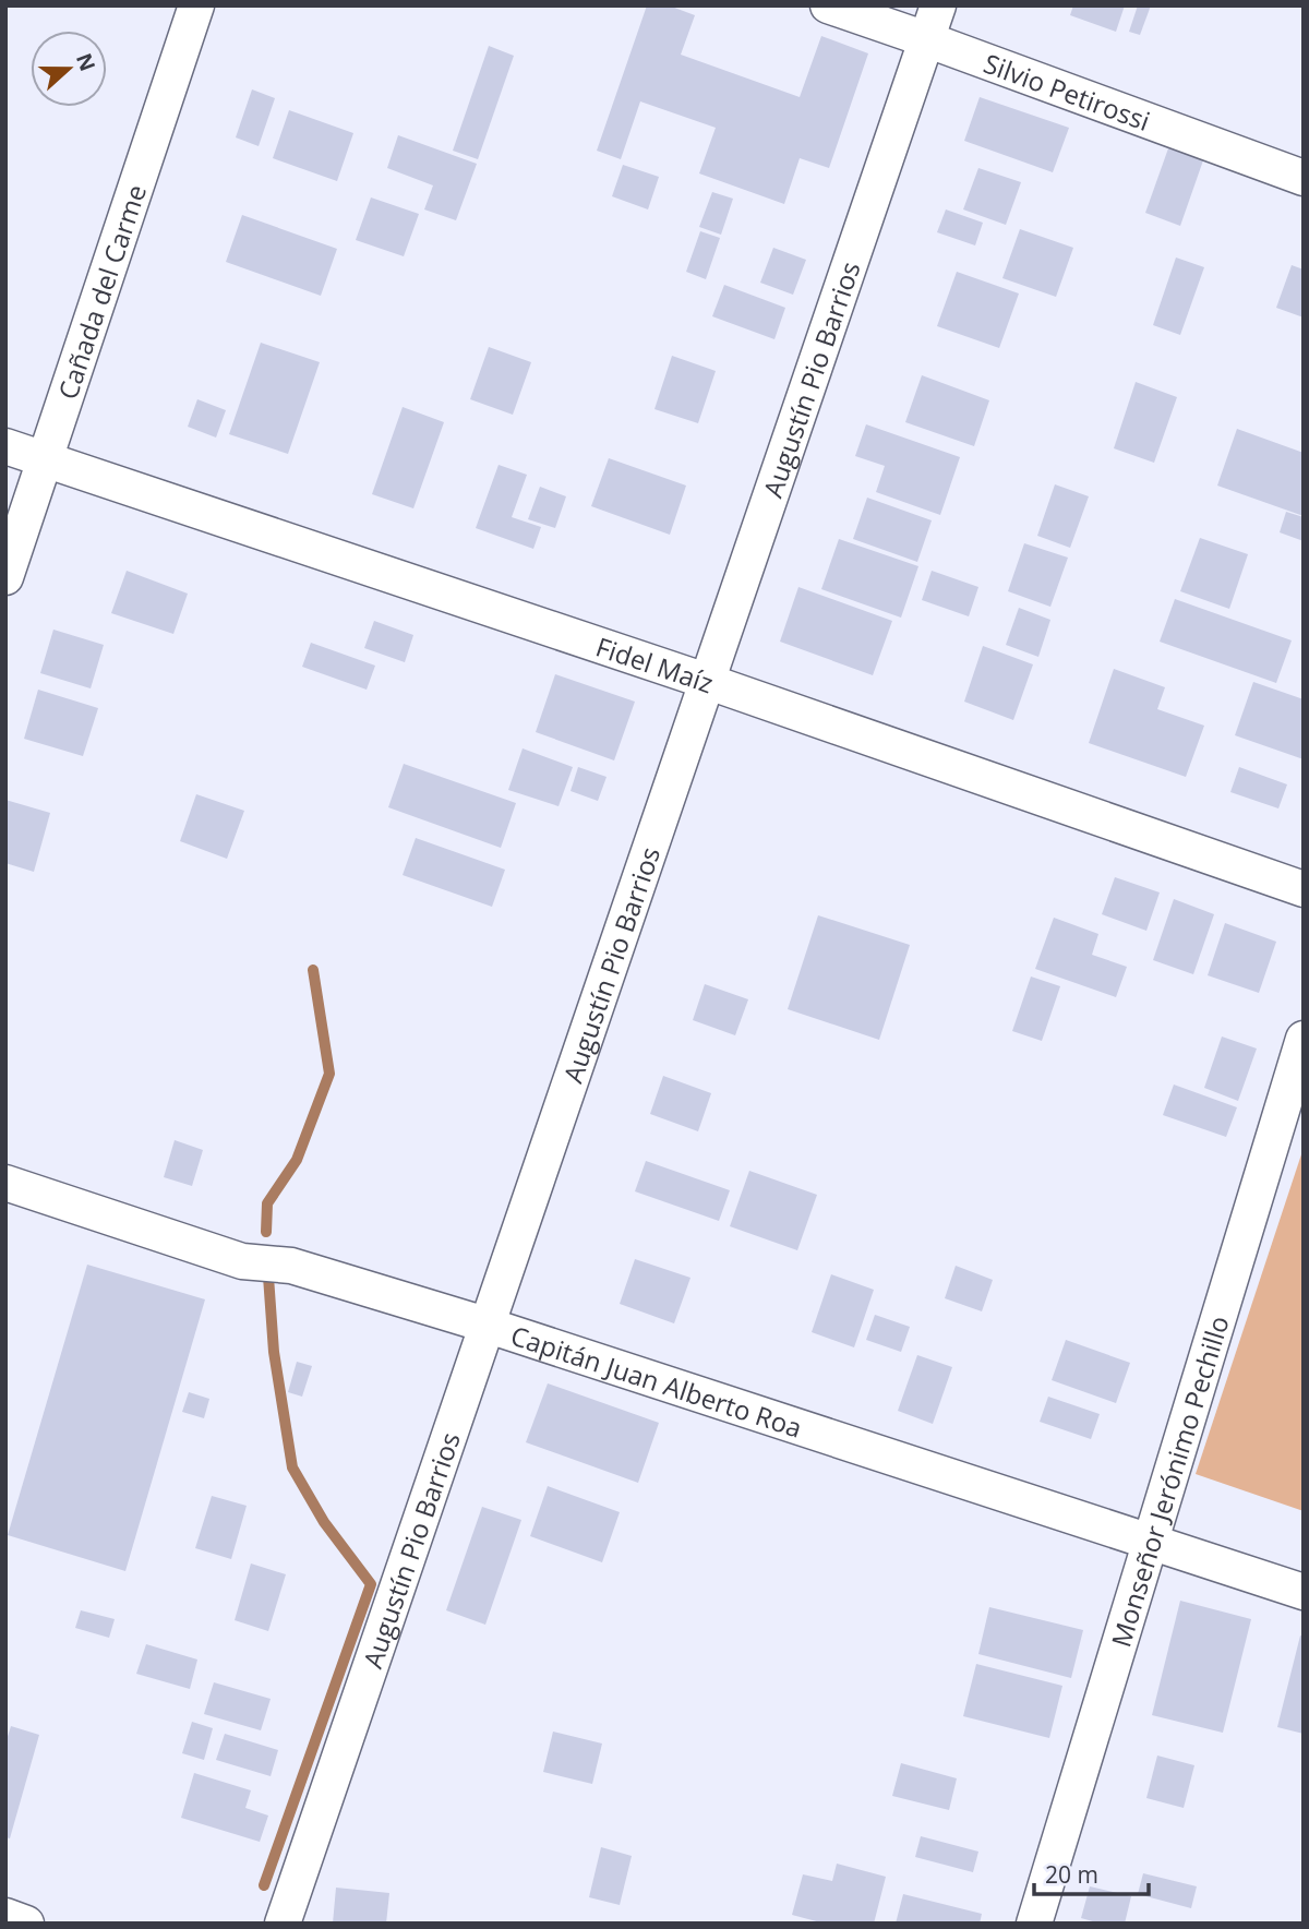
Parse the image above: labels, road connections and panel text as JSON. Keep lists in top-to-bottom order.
{
  "streets": {
    "street": [
      "Silvio Petirossi",
      "Cañada del Carme",
      "Augustín Pio Barrios",
      "Fidel Maíz",
      "Capitán Juan Alberto Roa",
      "Monseñor Jerónimo Pechillo"
    ]
  },
  "crossings": [
    ["Silvio Petirossi", "Augustín Pio Barrios"],
    ["Cañada del Carme", "Fidel Maíz"],
    ["Augustín Pio Barrios", "Fidel Maíz"],
    ["Augustín Pio Barrios", "Capitán Juan Alberto Roa"],
    ["Capitán Juan Alberto Roa", "Monseñor Jerónimo Pechillo"]
  ],
  "scale_bar": "20 m",
  "north": "right"
}
